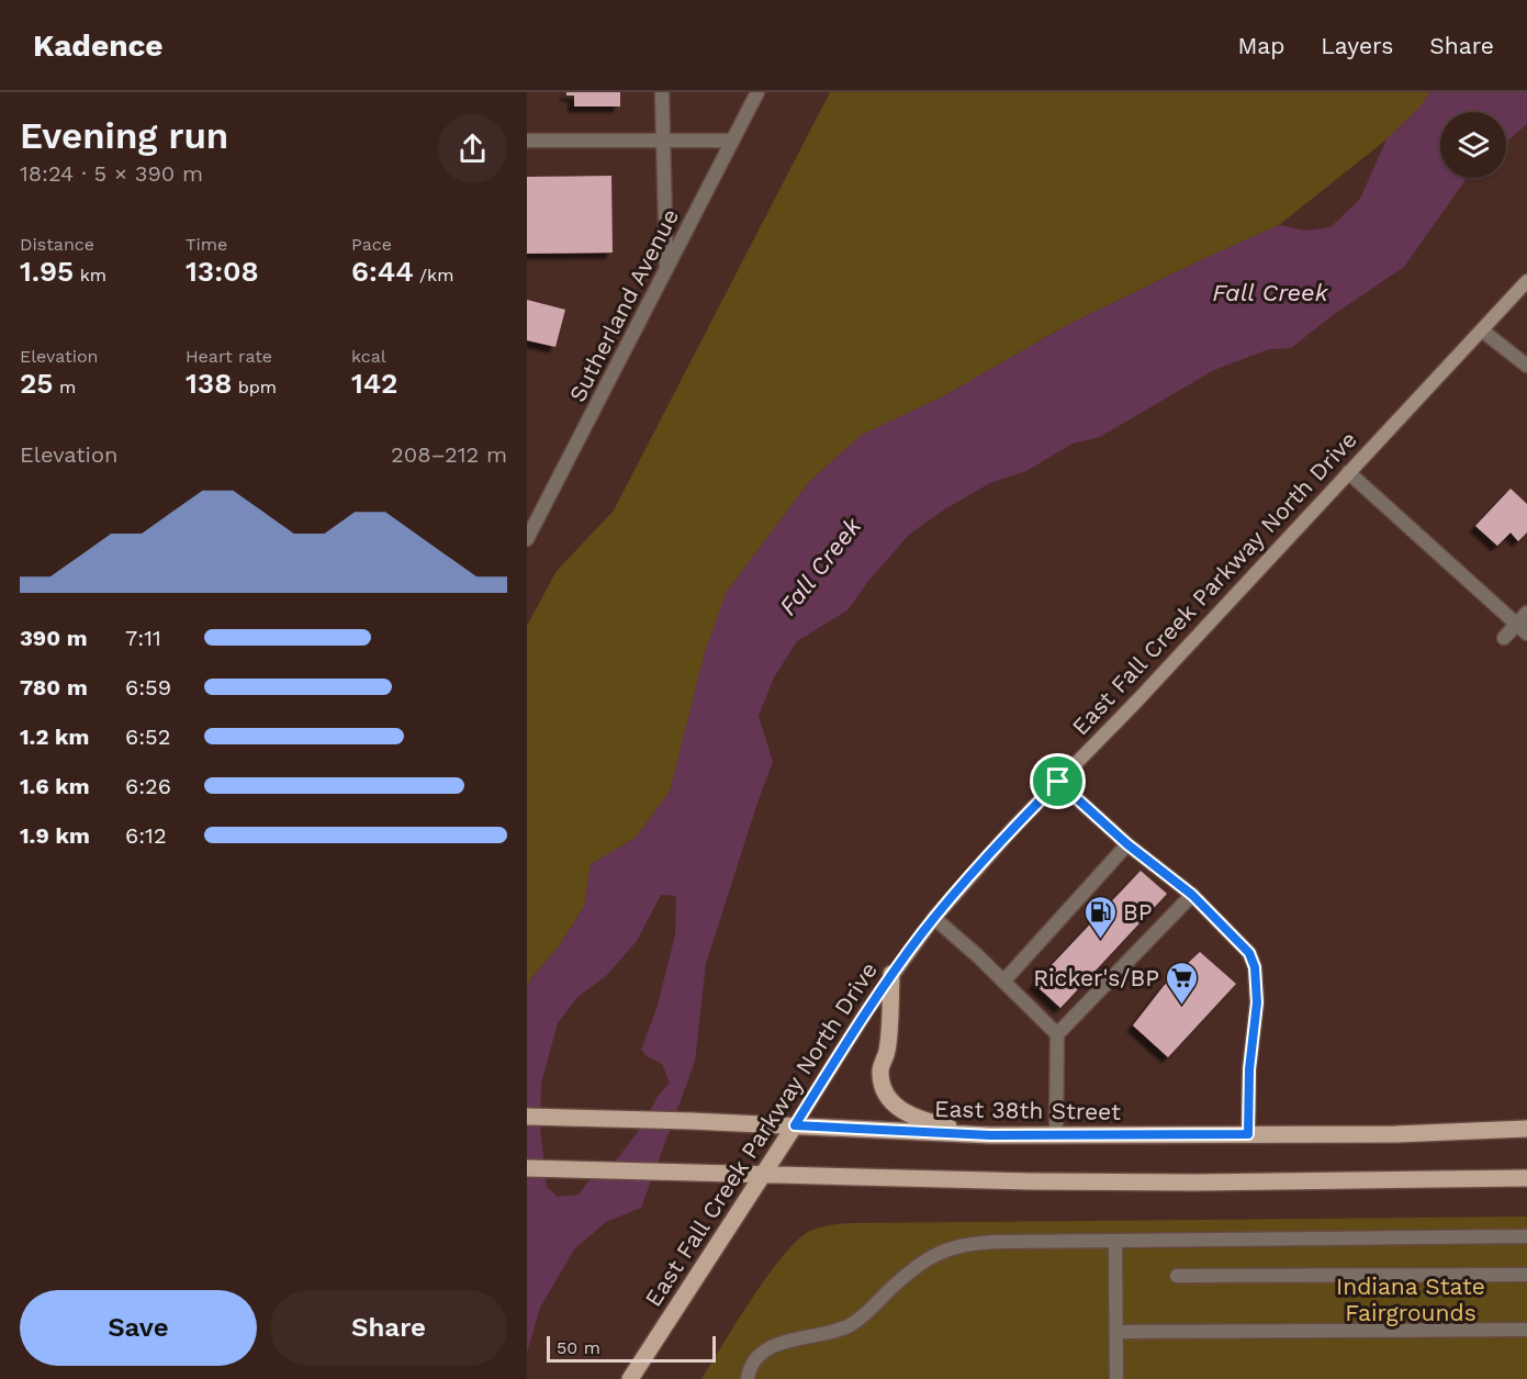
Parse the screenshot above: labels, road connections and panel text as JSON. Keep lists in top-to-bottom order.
{
  "streets": {
    "main road": ["East Fall Creek Parkway North Drive", "East 38th Street"],
    "street": ["Sutherland Avenue"]
  },
  "crossings": [
    ["East Fall Creek Parkway North Drive", "East 38th Street"]
  ],
  "water": ["Fall Creek"],
  "parks": ["Indiana State Fairgrounds"],
  "places": {
    "fuel station": ["BP"],
    "supermarket": ["Ricker's/BP"]
  },
  "scale_bar": "50 m",
  "page": {
    "header": "Kadence",
    "nav": ["Map", "Layers", "Share"],
    "heading": ["Evening run", "18:24 · 5 × 390 m"],
    "stats": [
      ["Distance", "1.95 km"],
      ["Time", "13:08"],
      ["Pace", "6:44 /km"],
      ["Elevation", "25 m"],
      ["Heart rate", "138 bpm"],
      ["kcal", "142"]
    ],
    "chart": ["Elevation", "208–212 m"],
    "list": [
      {
        "name": "390 m",
        "note": "7:11"
      },
      {
        "name": "780 m",
        "note": "6:59"
      },
      {
        "name": "1.2 km",
        "note": "6:52"
      },
      {
        "name": "1.6 km",
        "note": "6:26"
      },
      {
        "name": "1.9 km",
        "note": "6:12"
      }
    ],
    "buttons": ["Save", "Share"],
    "scale": "50 m"
  }
}
